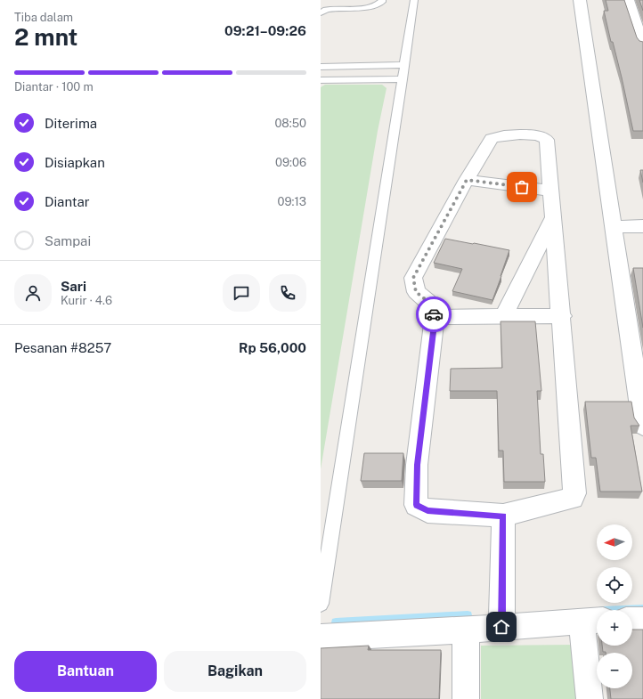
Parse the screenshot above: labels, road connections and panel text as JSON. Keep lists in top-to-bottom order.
{
  "north": "left",
  "page": {
    "heading": ["2 mnt", "Tiba dalam", "09:21–09:26"],
    "panel": [
      "Sari",
      "Kurir · 4.6",
      "Pesanan #8257",
      "Rp 56,000"
    ],
    "bar": "Diantar · 100 m",
    "list": [
      ["Diterima", "08:50"],
      ["Disiapkan", "09:06"],
      ["Diantar", "09:13"],
      "Sampai"
    ],
    "map_buttons": ["+", "−"],
    "buttons": ["Bantuan", "Bagikan"]
  }
}
